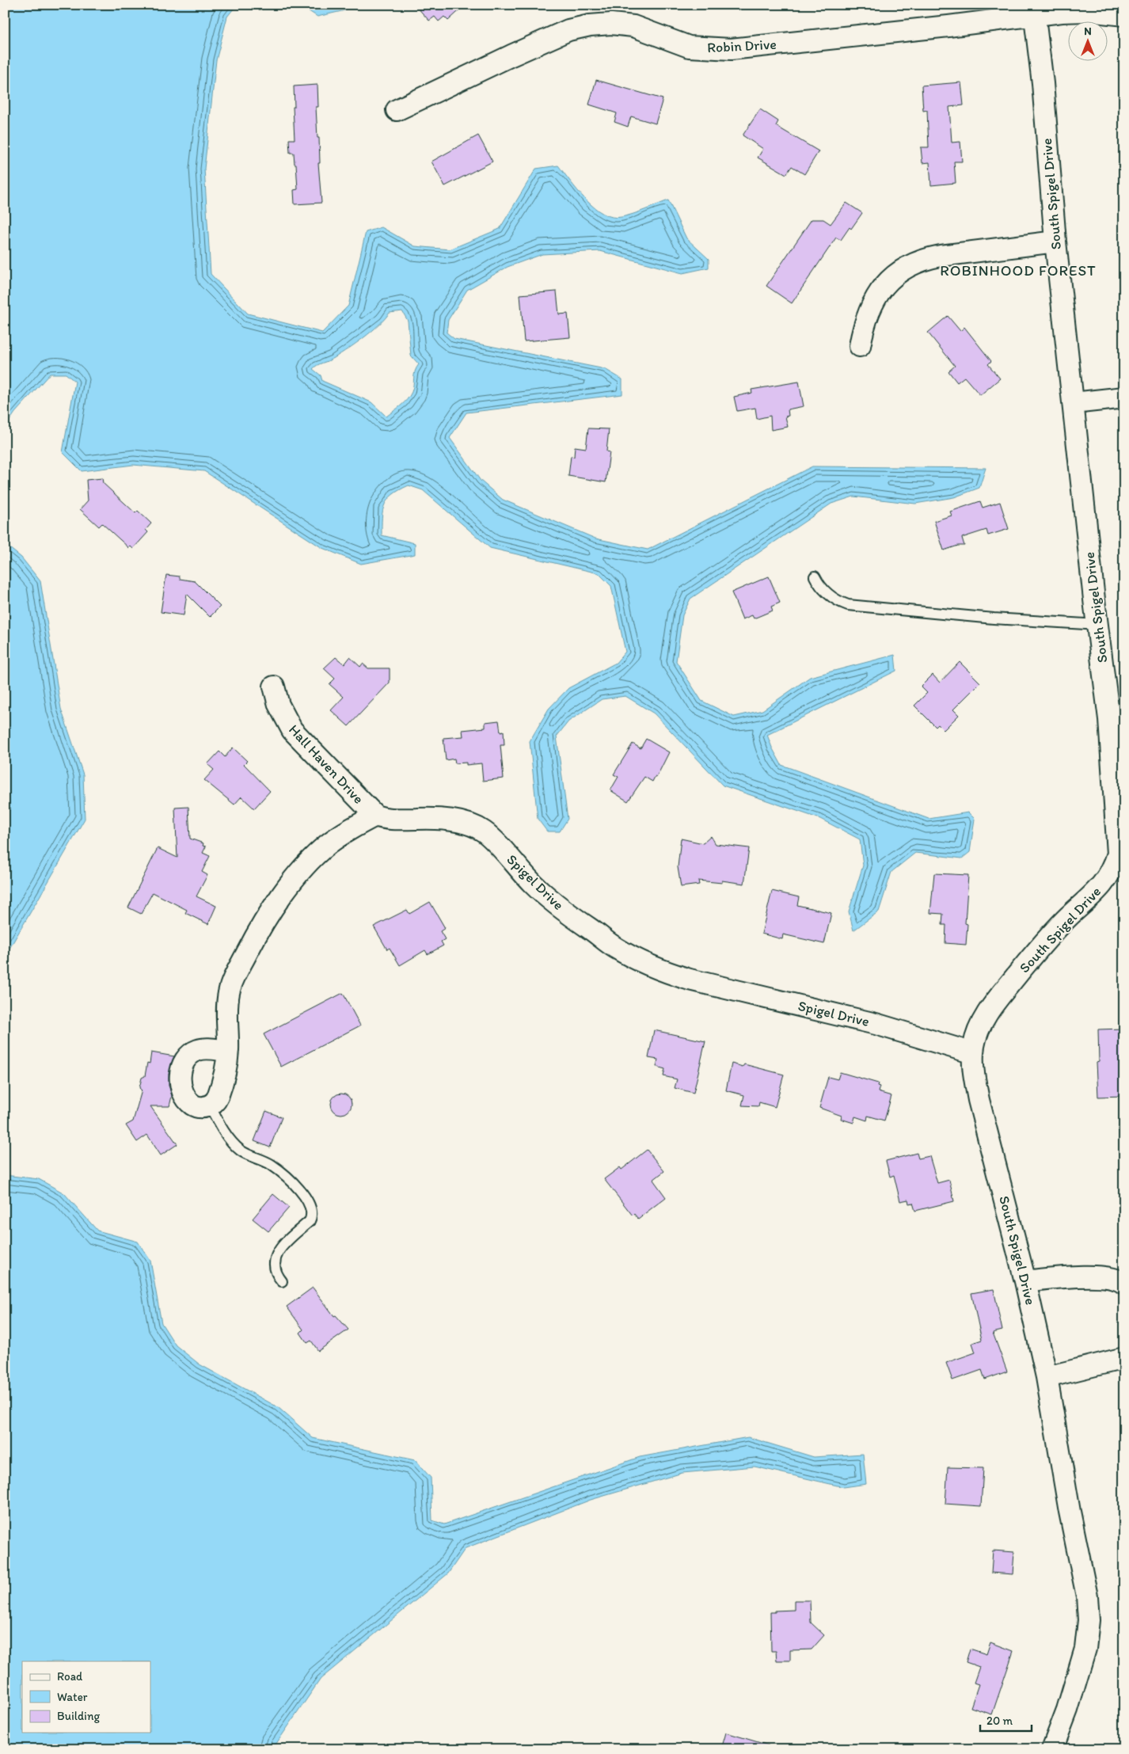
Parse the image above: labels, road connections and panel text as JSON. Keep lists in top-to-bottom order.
{
  "streets": {
    "street": [
      "Robin Drive",
      "South Spigel Drive",
      "Hall Haven Drive",
      "Spigel Drive"
    ]
  },
  "crossings": [
    ["Robin Drive", "South Spigel Drive"],
    ["South Spigel Drive", "Spigel Drive"],
    ["Hall Haven Drive", "Spigel Drive"]
  ],
  "districts": ["ROBINHOOD FOREST"],
  "legend": ["Road", "Water", "Building"],
  "scale_bar": "20 m",
  "north": "top"
}
